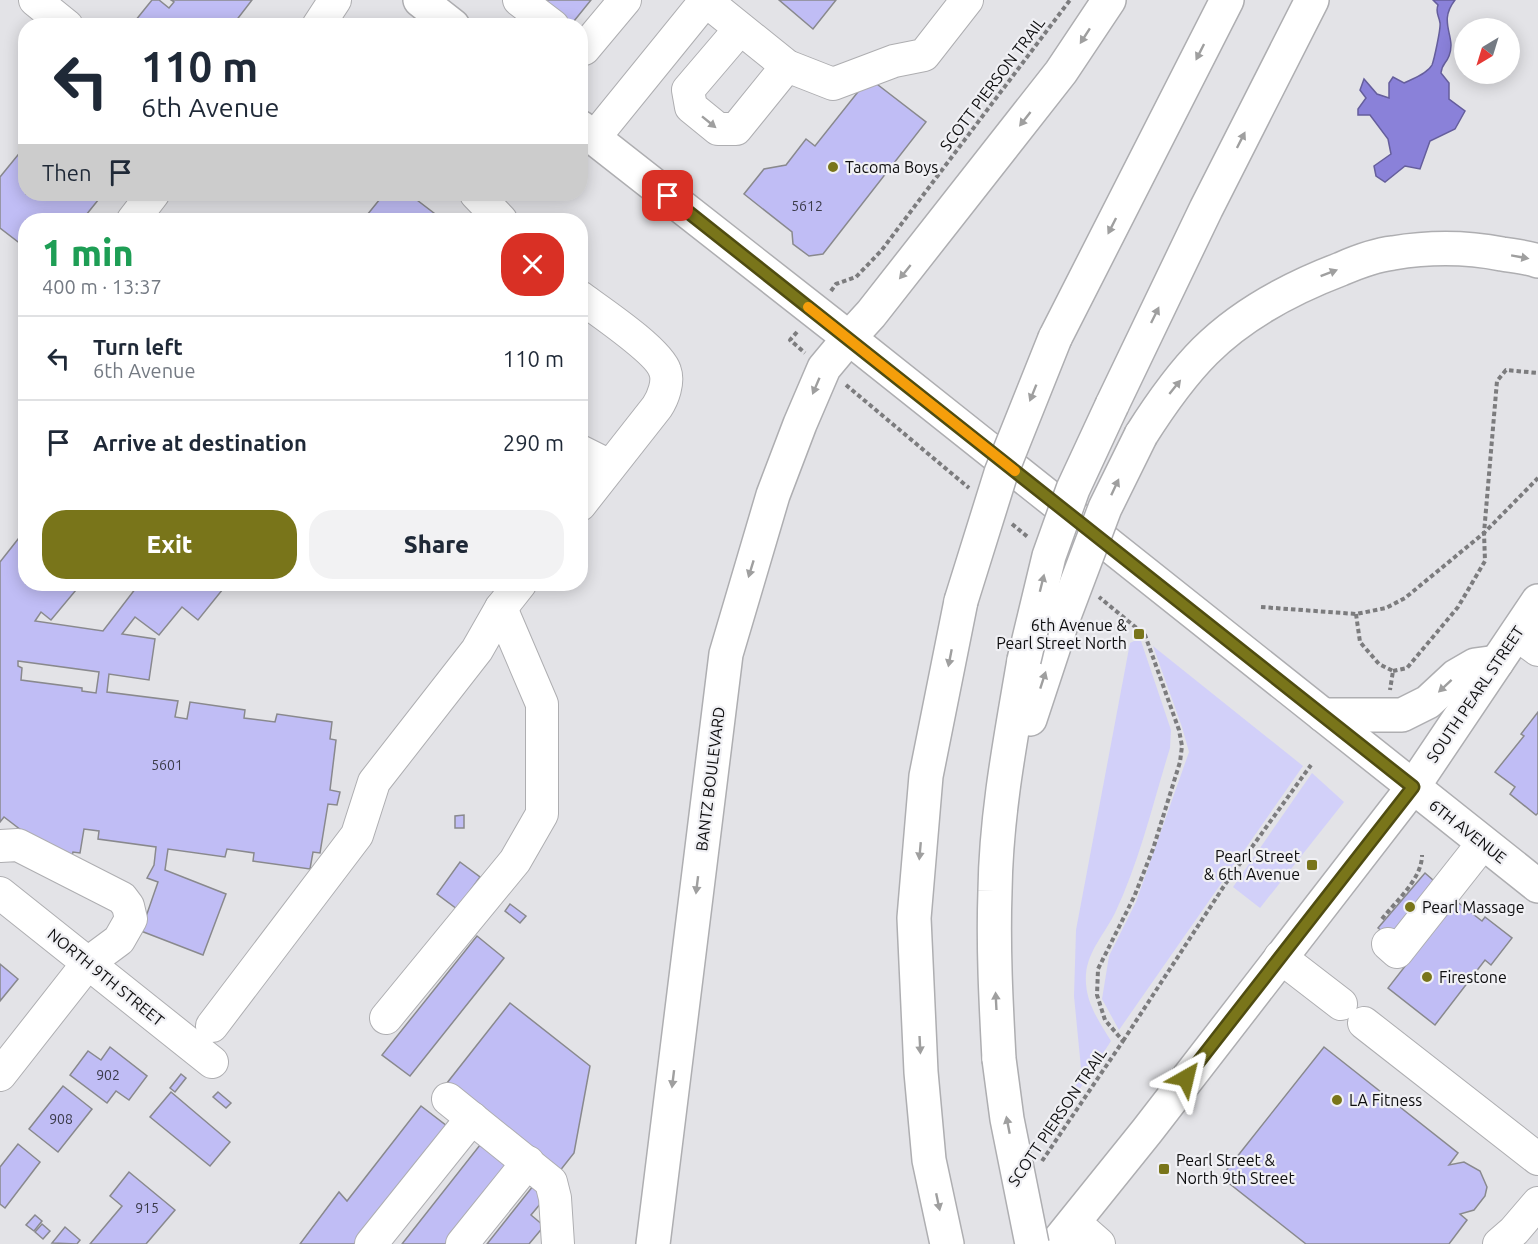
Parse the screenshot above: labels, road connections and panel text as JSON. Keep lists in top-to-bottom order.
{
  "streets": {
    "main road": ["SOUTH PEARL STREET", "BANTZ BOULEVARD", "6TH AVENUE"],
    "street": ["NORTH 9TH STREET"],
    "path": ["SCOTT PIERSON TRAIL"]
  },
  "crossings": [
    ["SOUTH PEARL STREET", "6TH AVENUE"],
    ["BANTZ BOULEVARD", "6TH AVENUE"]
  ],
  "places": {
    "other": [
      "Tacoma Boys",
      "Pearl Massage",
      "Firestone",
      "LA Fitness"
    ],
    "transit": ["6th Avenue & Pearl Street North", "Pearl Street & 6th Avenue", "Pearl Street & North 9th Street"]
  },
  "house_numbers": [
    "5612",
    "5601",
    "902",
    "908",
    "915"
  ],
  "north": "bottom left",
  "page": {
    "turn": ["110 m", "6th Avenue"],
    "then": "Then",
    "heading": ["1 min", "400 m · 13:37"],
    "list": [
      {
        "name": "Turn left",
        "note": "6th Avenue",
        "value": "110 m"
      },
      {
        "name": "Arrive at destination",
        "value": "290 m"
      }
    ],
    "buttons": ["Exit", "Share"]
  }
}
